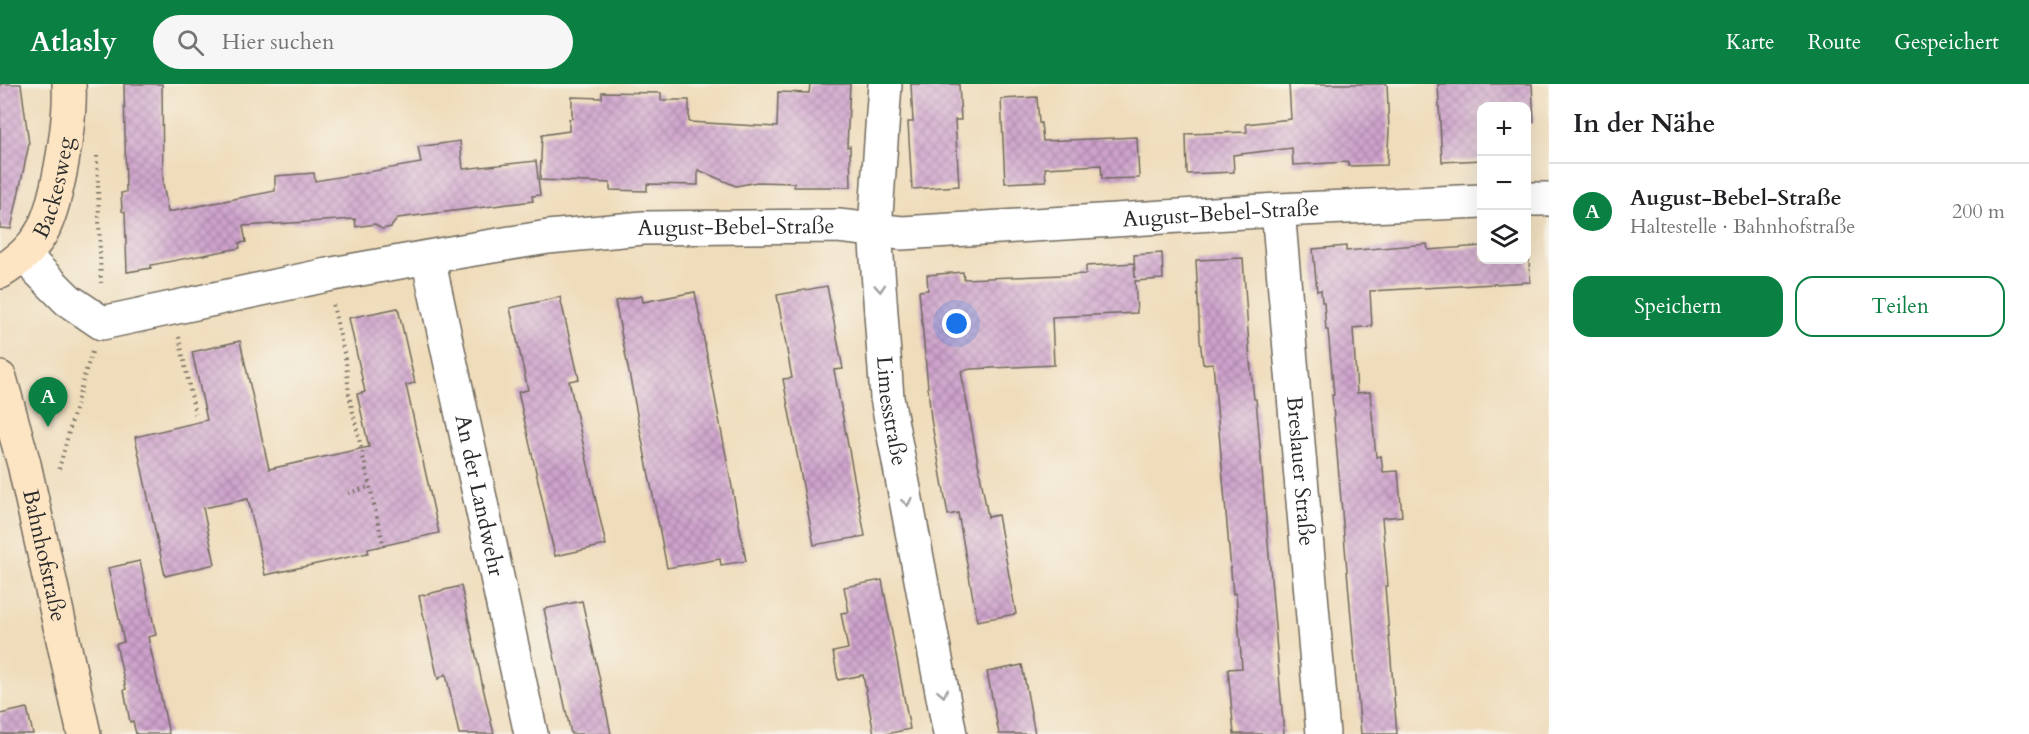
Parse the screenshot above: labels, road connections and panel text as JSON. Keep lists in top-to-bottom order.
{
  "streets": {
    "street": [
      "Backesweg",
      "August-Bebel-Straße",
      "Limesstraße",
      "Breslauer Straße",
      "An der Landwehr",
      "Bahnhofstraße"
    ]
  },
  "crossings": [
    ["August-Bebel-Straße", "Limesstraße"],
    ["August-Bebel-Straße", "Breslauer Straße"],
    ["August-Bebel-Straße", "An der Landwehr"]
  ],
  "one_way": ["Limesstraße"],
  "page": {
    "header": "Atlasly",
    "search": "Hier suchen",
    "nav": ["Karte", "Route", "Gespeichert"],
    "heading": "In der Nähe",
    "map_buttons": ["+", "−"],
    "list": [
      {
        "mark": "A",
        "name": "August-Bebel-Straße",
        "note": "Haltestelle · Bahnhofstraße",
        "value": "200 m"
      }
    ],
    "buttons": ["Speichern", "Teilen"],
    "pins": "A"
  }
}
